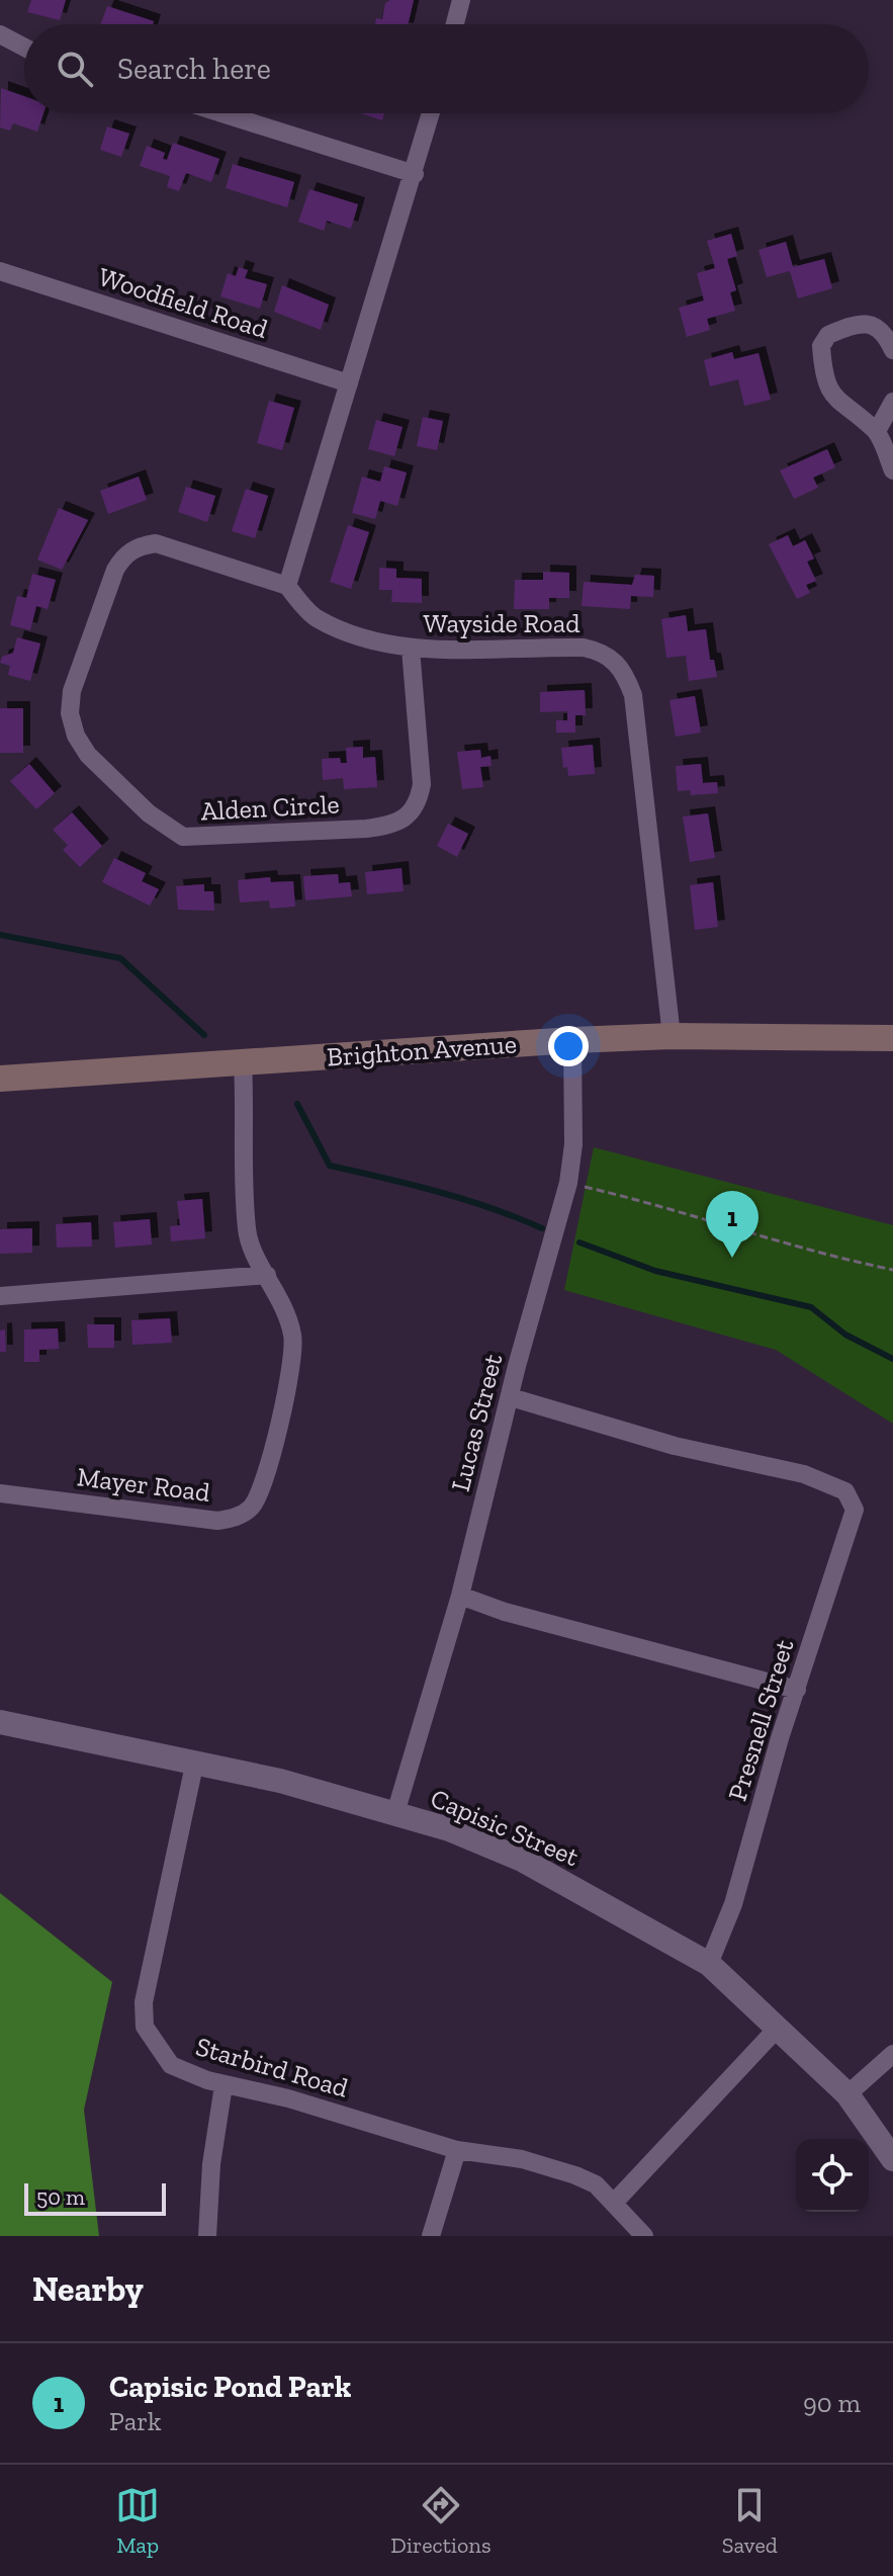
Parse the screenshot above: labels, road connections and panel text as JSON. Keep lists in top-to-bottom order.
{
  "streets": {
    "main road": ["Brighton Avenue"],
    "street": [
      "Woodfield Road",
      "Wayside Road",
      "Alden Circle",
      "Lucas Street",
      "Mayer Road",
      "Presnell Street",
      "Capisic Street",
      "Starbird Road"
    ]
  },
  "crossings": [
    ["Wayside Road", "Alden Circle"],
    ["Wayside Road", "Brighton Avenue"],
    ["Brighton Avenue", "Lucas Street"],
    ["Brighton Avenue", "Mayer Road"],
    ["Lucas Street", "Presnell Street"],
    ["Lucas Street", "Capisic Street"],
    ["Presnell Street", "Capisic Street"],
    ["Capisic Street", "Starbird Road"]
  ],
  "scale_bar": "50 m",
  "page": {
    "search": "Search here",
    "pins": "1",
    "scale": "50 m",
    "heading": "Nearby",
    "list": [
      {
        "mark": "1",
        "name": "Capisic Pond Park",
        "note": "Park",
        "value": "90 m"
      }
    ],
    "nav": ["Map", "Directions", "Saved"]
  }
}
